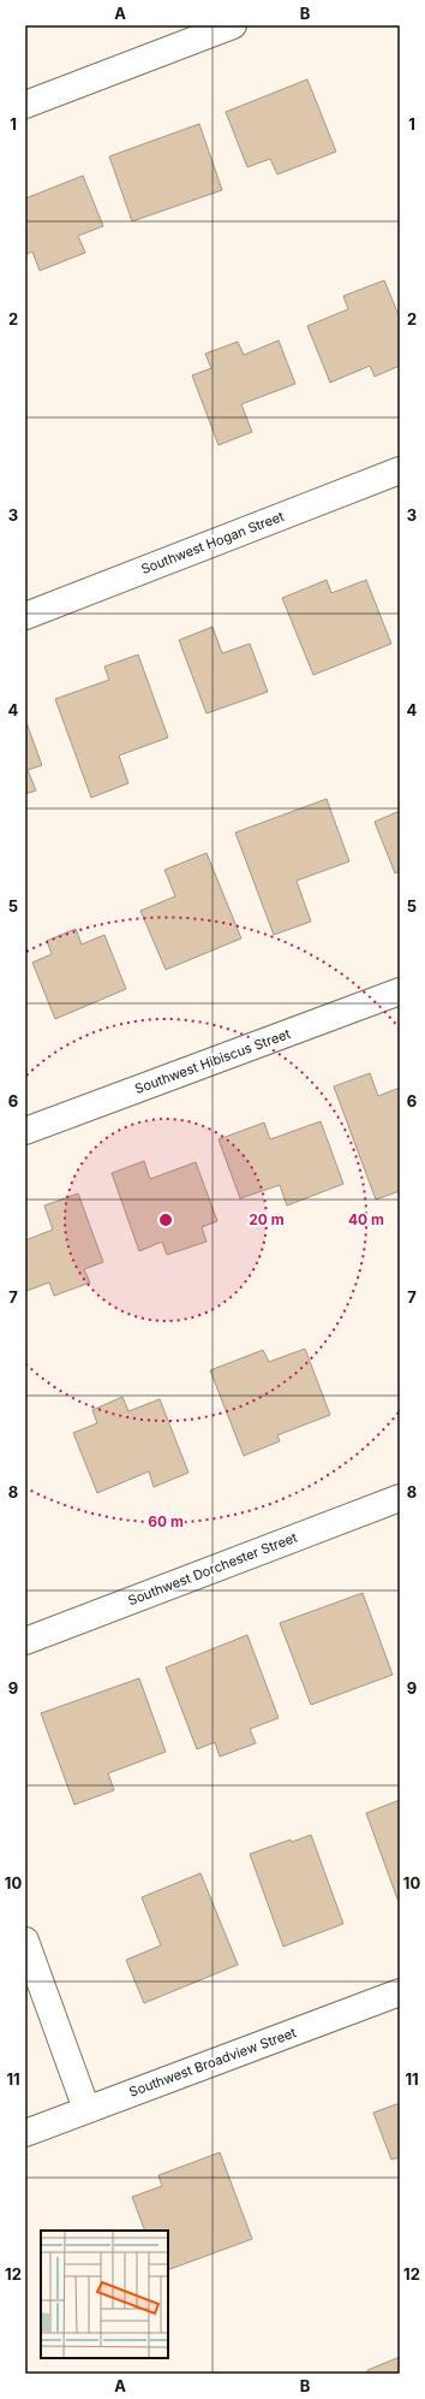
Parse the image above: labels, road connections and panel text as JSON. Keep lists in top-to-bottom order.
{
  "streets": {
    "street": [
      "Southwest Hogan Street",
      "Southwest Hibiscus Street",
      "Southwest Dorchester Street",
      "Southwest Broadview Street"
    ]
  },
  "grid": {
    "columns": ["A", "B"],
    "rows": [
      "1",
      "2",
      "3",
      "4",
      "5",
      "6",
      "7",
      "8",
      "9",
      "10",
      "11",
      "12"
    ]
  },
  "rings": ["20 m", "40 m", "60 m"]
}
